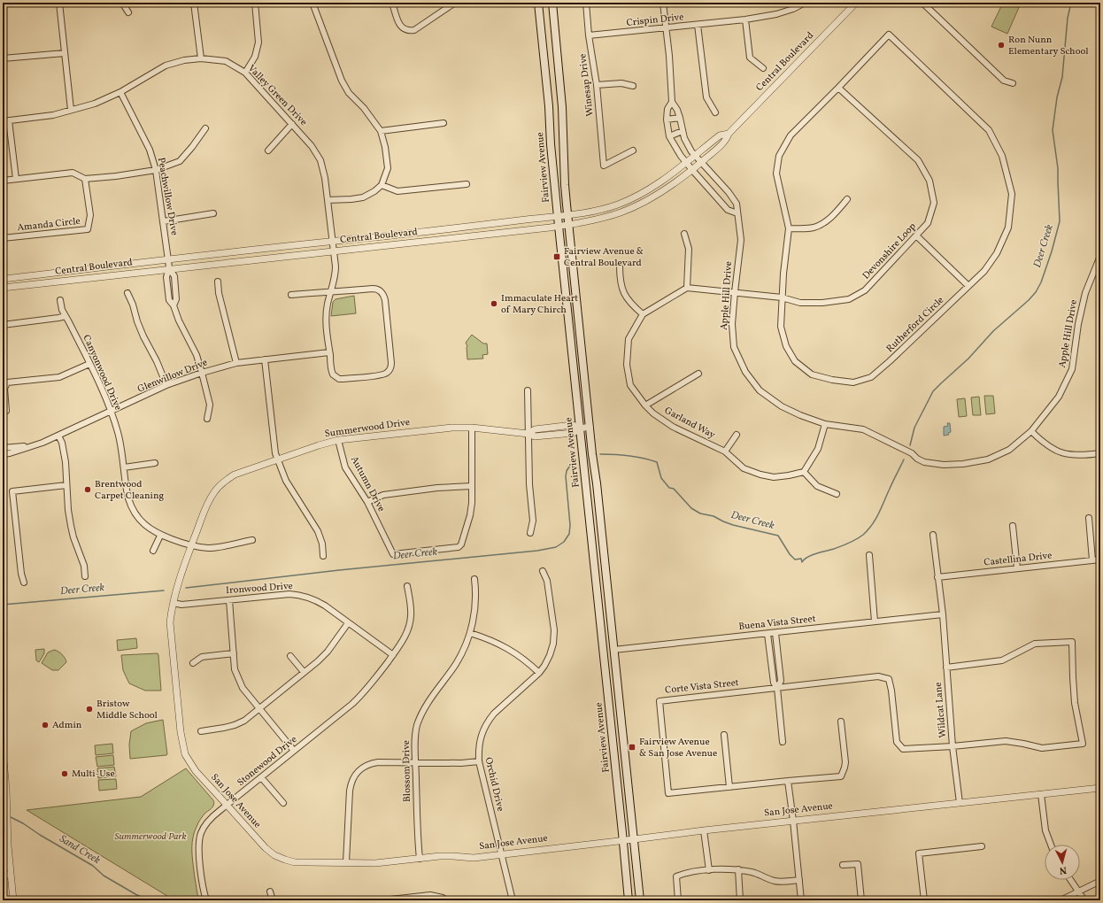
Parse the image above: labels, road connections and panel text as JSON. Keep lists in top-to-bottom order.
{
  "streets": {
    "main road": ["Fairview Avenue"],
    "street": [
      "Crispin Drive",
      "Central Boulevard",
      "Winesap Drive",
      "Valley Green Drive",
      "Peachwillow Drive",
      "Amanda Circle",
      "Devonshire Loop",
      "Apple Hill Drive",
      "Rutherford Circle",
      "Canyonwood Drive",
      "Glenwillow Drive",
      "Garland Way",
      "Summerwood Drive",
      "Autumn Drive",
      "Castellina Drive",
      "Ironwood Drive",
      "Buena Vista Street",
      "Corte Vista Street",
      "Wildcat Lane",
      "Stonewood Drive",
      "Blossom Drive",
      "Orchid Drive",
      "San Jose Avenue"
    ]
  },
  "crossings": [
    ["Crispin Drive", "Winesap Drive"],
    ["Crispin Drive", "Apple Hill Drive"],
    ["Central Boulevard", "Valley Green Drive"],
    ["Central Boulevard", "Fairview Avenue"],
    ["Central Boulevard", "Peachwillow Drive"],
    ["Central Boulevard", "Apple Hill Drive"],
    ["Valley Green Drive", "Peachwillow Drive"],
    ["Valley Green Drive", "Glenwillow Drive"],
    ["Fairview Avenue", "Summerwood Drive"],
    ["Fairview Avenue", "Buena Vista Street"],
    ["Fairview Avenue", "San Jose Avenue"],
    ["Peachwillow Drive", "Glenwillow Drive"],
    ["Devonshire Loop", "Apple Hill Drive"],
    ["Devonshire Loop", "Rutherford Circle"],
    ["Canyonwood Drive", "Glenwillow Drive"],
    ["Canyonwood Drive", "Summerwood Drive"],
    ["Canyonwood Drive", "San Jose Avenue"],
    ["Summerwood Drive", "Autumn Drive"],
    ["Summerwood Drive", "San Jose Avenue"],
    ["Castellina Drive", "Wildcat Lane"],
    ["Ironwood Drive", "Stonewood Drive"],
    ["Ironwood Drive", "San Jose Avenue"],
    ["Buena Vista Street", "Wildcat Lane"],
    ["Corte Vista Street", "Wildcat Lane"],
    ["Wildcat Lane", "San Jose Avenue"],
    ["Stonewood Drive", "San Jose Avenue"],
    ["Blossom Drive", "San Jose Avenue"],
    ["Orchid Drive", "San Jose Avenue"]
  ],
  "water": ["Deer Creek", "Sand Creek"],
  "parks": ["Summerwood Park"],
  "places": {
    "other": [
      "Ron Nunn Elementary School",
      "Immaculate Heart of Mary Chirch",
      "Brentwood Carpet Cleaning",
      "Bristow Middle School",
      "Admin",
      "Multi-Use"
    ],
    "transit": ["Fairview Avenue & Central Boulevard", "Fairview Avenue & San Jose Avenue"]
  },
  "north": "bottom"
}
